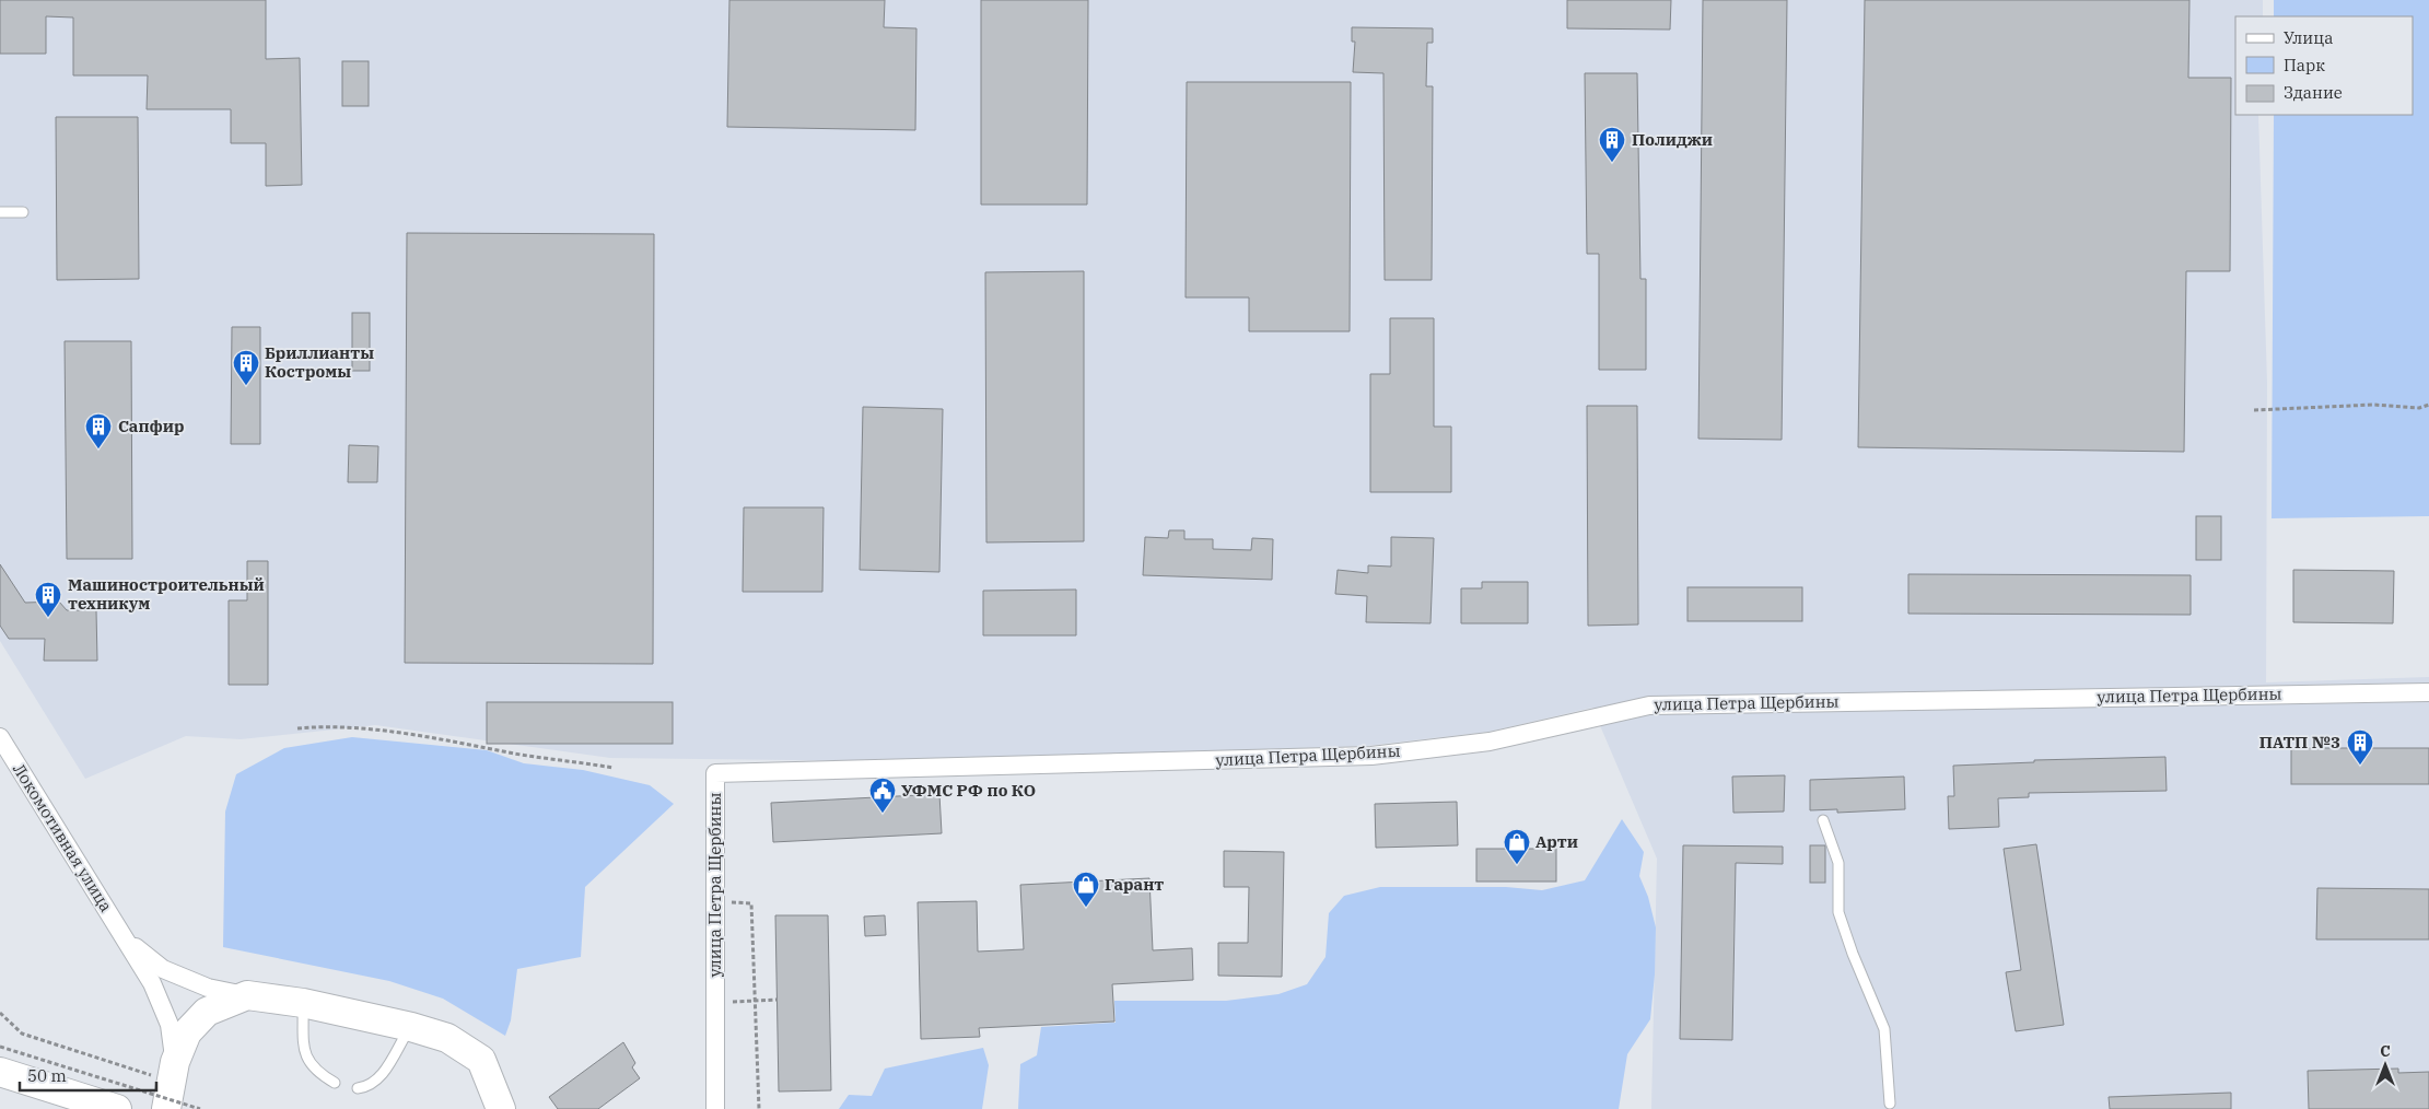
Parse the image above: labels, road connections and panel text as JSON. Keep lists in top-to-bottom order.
{
  "streets": {
    "street": ["улица Петра Щербины", "Локомотивная улица"]
  },
  "places": {
    "building": [
      "Полиджи",
      "Бриллианты Костромы",
      "Сапфир",
      "Машиностроительный техникум",
      "ПАТП №3"
    ],
    "public building": ["УФМС РФ по КО"],
    "shop": ["Арти", "Гарант"]
  },
  "legend": ["Улица", "Парк", "Здание"],
  "scale_bar": "50 m",
  "north": "top"
}
